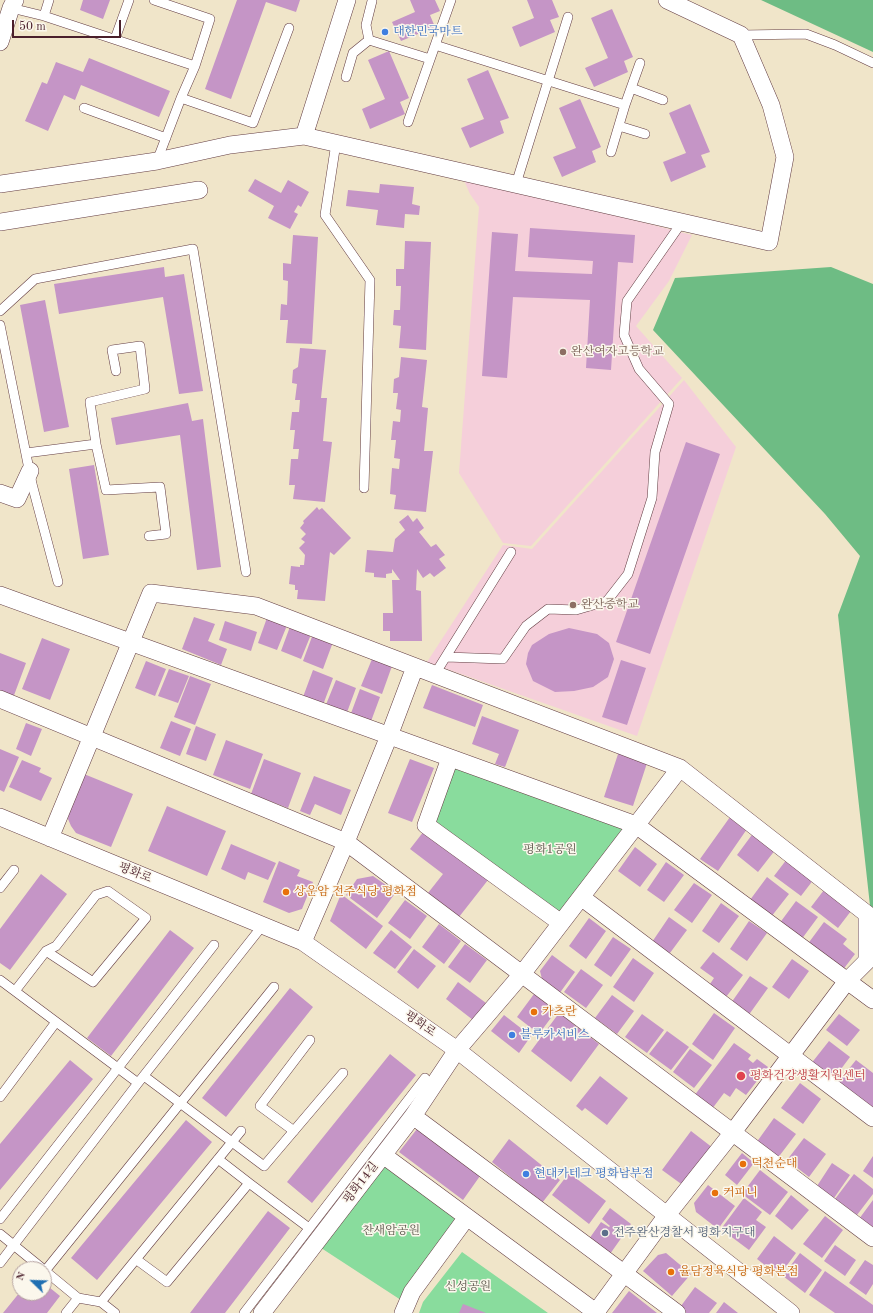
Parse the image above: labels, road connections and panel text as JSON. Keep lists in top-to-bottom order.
{
  "streets": {
    "street": ["평화로", "평화14길"]
  },
  "crossings": [
    ["평화로", "평화14길"]
  ],
  "parks": ["평화1공원", "찬새암공원", "신성공원"],
  "places": [
    "대한민국마트",
    "완산여자고등학교",
    "완산중학교",
    "상운암 전주식당 평화점",
    "카츠란",
    "블루카서비스",
    "평화건강생활지원센터",
    "덕천순대",
    "현대카테크 평화남부점",
    "커피니",
    "전주완산경찰서 평화지구대",
    "율담정육식당 평화본점"
  ],
  "scale_bar": "50 m",
  "north": "top left"
}
